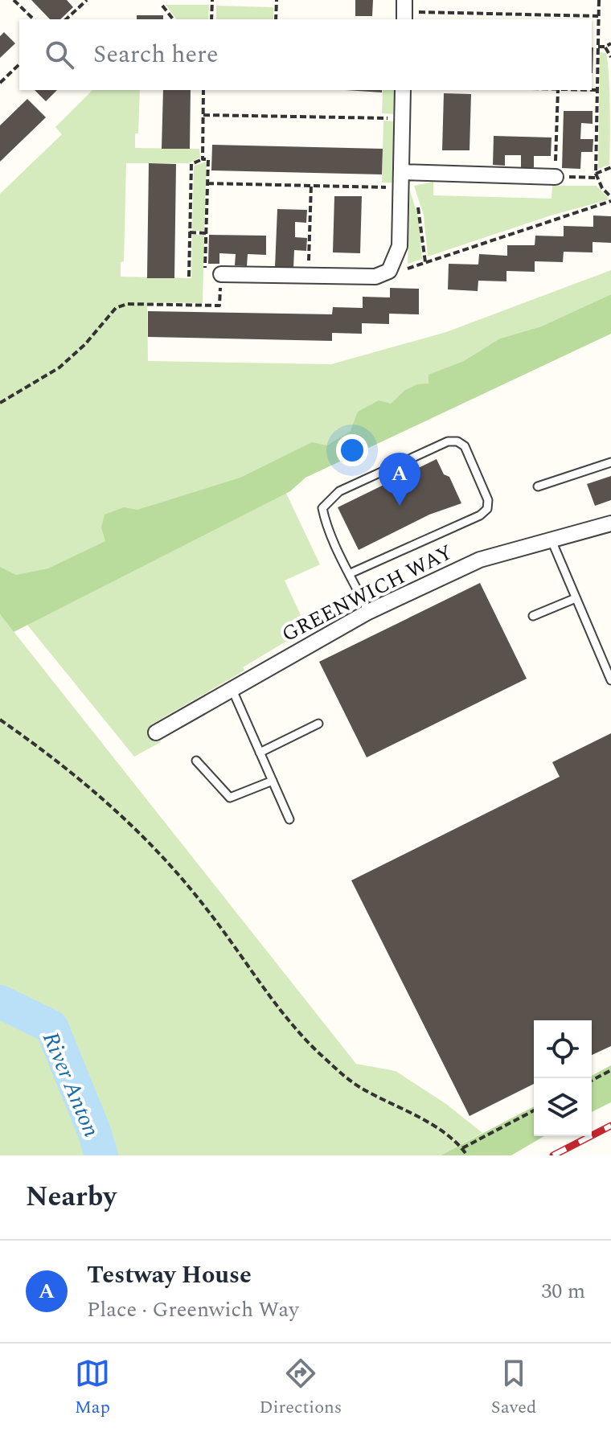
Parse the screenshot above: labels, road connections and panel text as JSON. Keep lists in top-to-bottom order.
{
  "streets": {
    "street": ["GREENWICH WAY"]
  },
  "water": ["River Anton"],
  "page": {
    "search": "Search here",
    "pins": "A",
    "heading": "Nearby",
    "list": [
      {
        "mark": "A",
        "name": "Testway House",
        "note": "Place · Greenwich Way",
        "value": "30 m"
      }
    ],
    "nav": ["Map", "Directions", "Saved"]
  }
}
